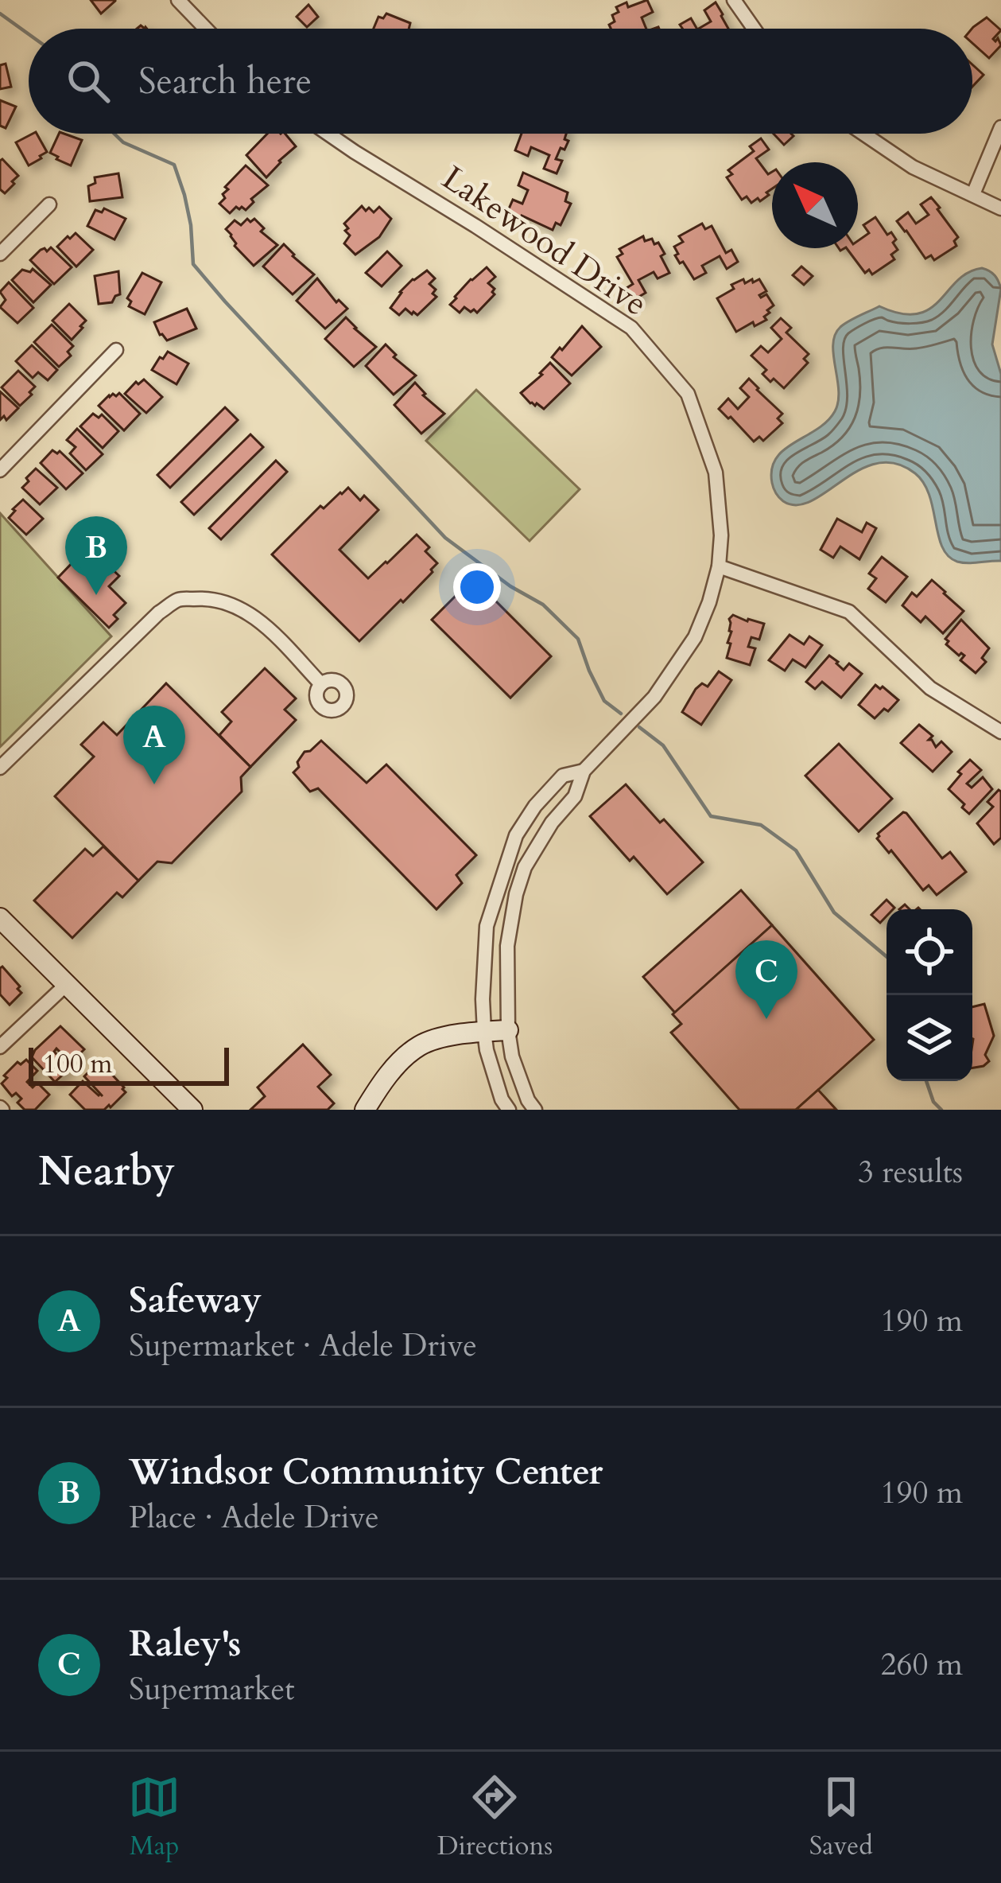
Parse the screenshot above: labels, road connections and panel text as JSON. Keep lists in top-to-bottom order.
{
  "streets": {
    "street": ["Lakewood Drive"]
  },
  "scale_bar": "100 m",
  "north": "top left",
  "page": {
    "search": "Search here",
    "pins": ["B", "A", "C"],
    "scale": "100 m",
    "heading": ["Nearby", "3 results"],
    "list": [
      {
        "mark": "A",
        "name": "Safeway",
        "note": "Supermarket · Adele Drive",
        "value": "190 m"
      },
      {
        "mark": "B",
        "name": "Windsor Community Center",
        "note": "Place · Adele Drive",
        "value": "190 m"
      },
      {
        "mark": "C",
        "name": "Raley's",
        "note": "Supermarket",
        "value": "260 m"
      }
    ],
    "nav": ["Map", "Directions", "Saved"]
  }
}
